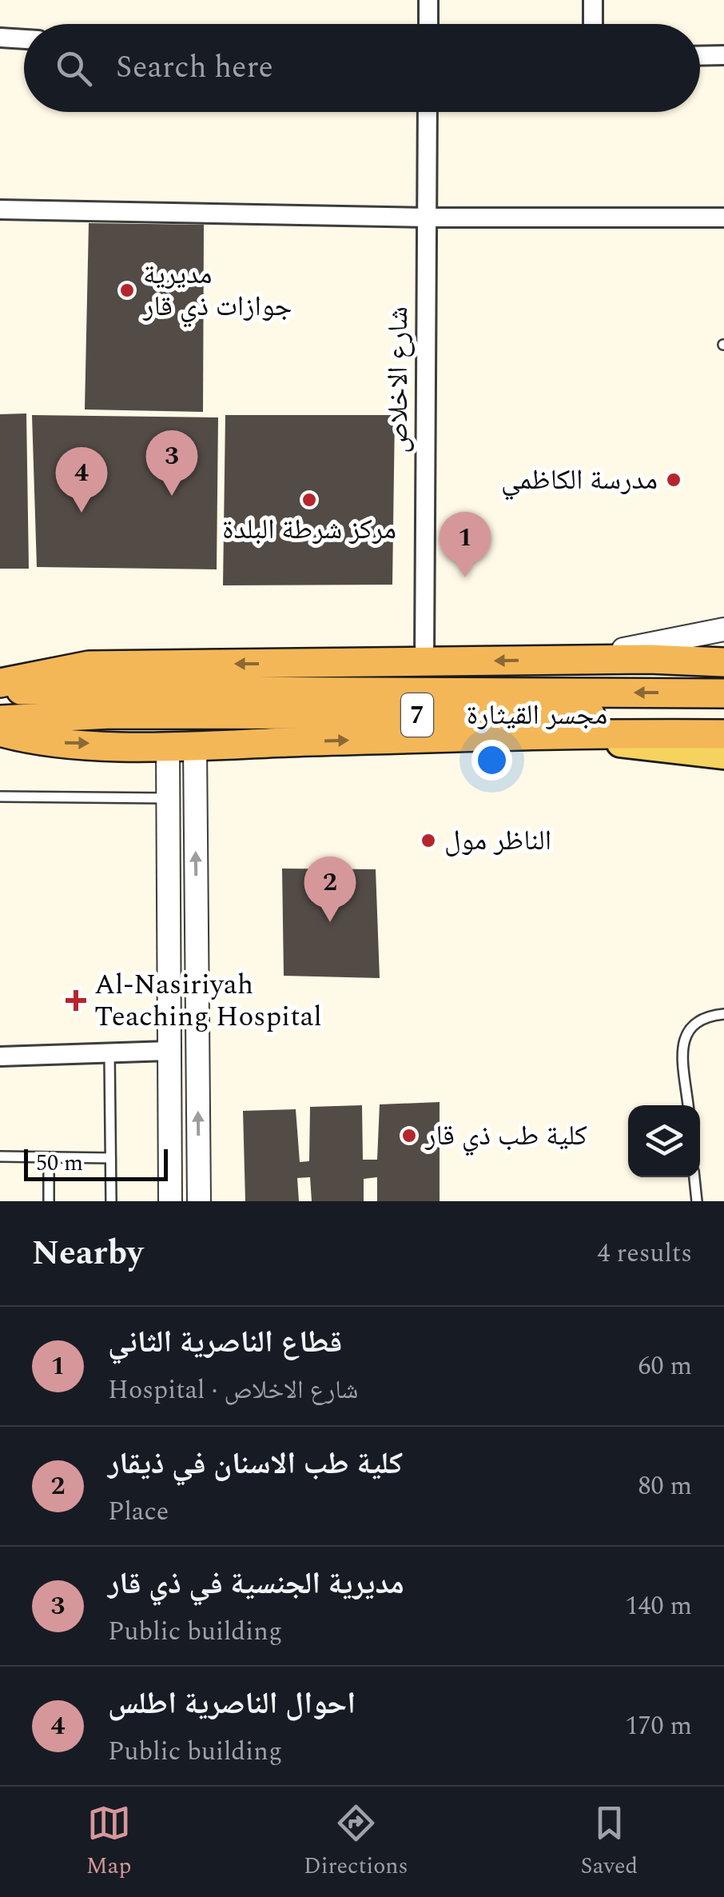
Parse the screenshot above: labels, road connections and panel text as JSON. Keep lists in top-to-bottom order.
{
  "streets": {
    "highway": ["7", "مجسر القيثارة"],
    "street": ["شارع الاخلاص"]
  },
  "crossings": [
    ["7", "مجسر القيثارة"]
  ],
  "places": {
    "other": [
      "مديرية جوازات ذي قار",
      "مدرسة الكاظمي",
      "مركز شرطة البلدة",
      "الناظر مول",
      "كلية طب ذي قار"
    ],
    "health": ["Al-Nasiriyah Teaching Hospital"]
  },
  "scale_bar": "50 m",
  "page": {
    "search": "Search here",
    "pins": [
      "3",
      "4",
      "1",
      "2"
    ],
    "scale": "50 m",
    "heading": ["Nearby", "4 results"],
    "list": [
      {
        "mark": "1",
        "name": "قطاع الناصرية الثاني",
        "note": "Hospital · شارع الاخلاص",
        "value": "60 m"
      },
      {
        "mark": "2",
        "name": "كلية طب الاسنان في ذيقار",
        "note": "Place",
        "value": "80 m"
      },
      {
        "mark": "3",
        "name": "مديرية الجنسية في ذي قار",
        "note": "Public building",
        "value": "140 m"
      },
      {
        "mark": "4",
        "name": "احوال الناصرية اطلس",
        "note": "Public building",
        "value": "170 m"
      }
    ],
    "nav": ["Map", "Directions", "Saved"]
  }
}
